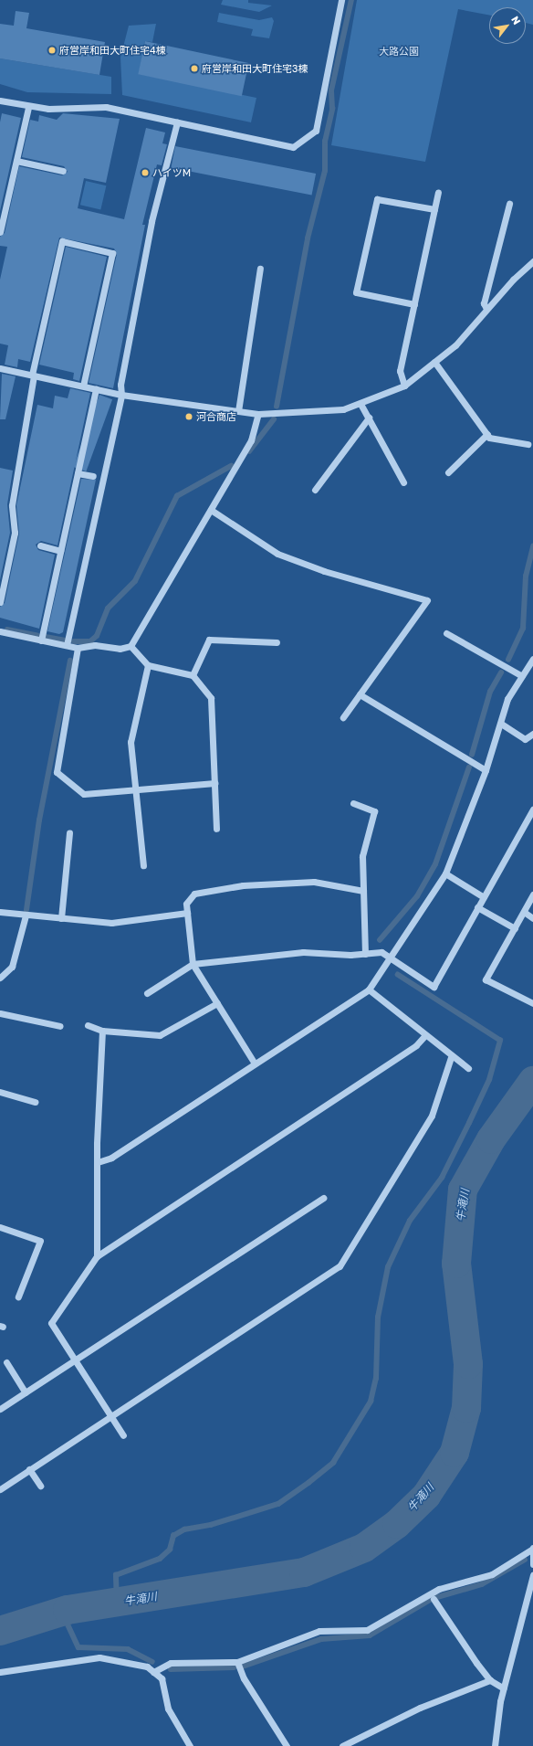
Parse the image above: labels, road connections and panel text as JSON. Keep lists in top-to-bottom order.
{
  "water": ["牛滝川"],
  "parks": ["大路公園"],
  "places": [
    "府営岸和田大町住宅4棟",
    "府営岸和田大町住宅3棟",
    "ハイツM",
    "河合商店"
  ],
  "north": "top right"
}
